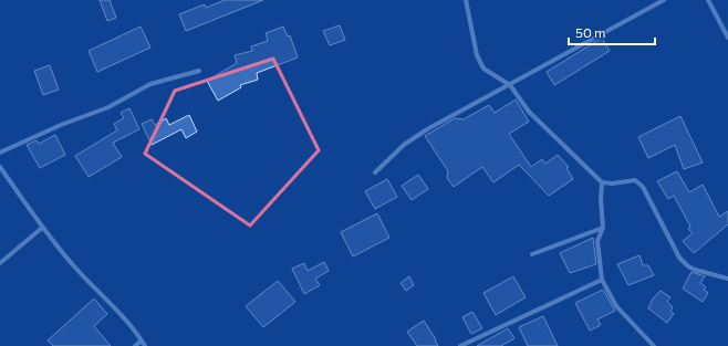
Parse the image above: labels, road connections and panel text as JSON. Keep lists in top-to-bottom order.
{
  "scale_bar": "50 m"
}
